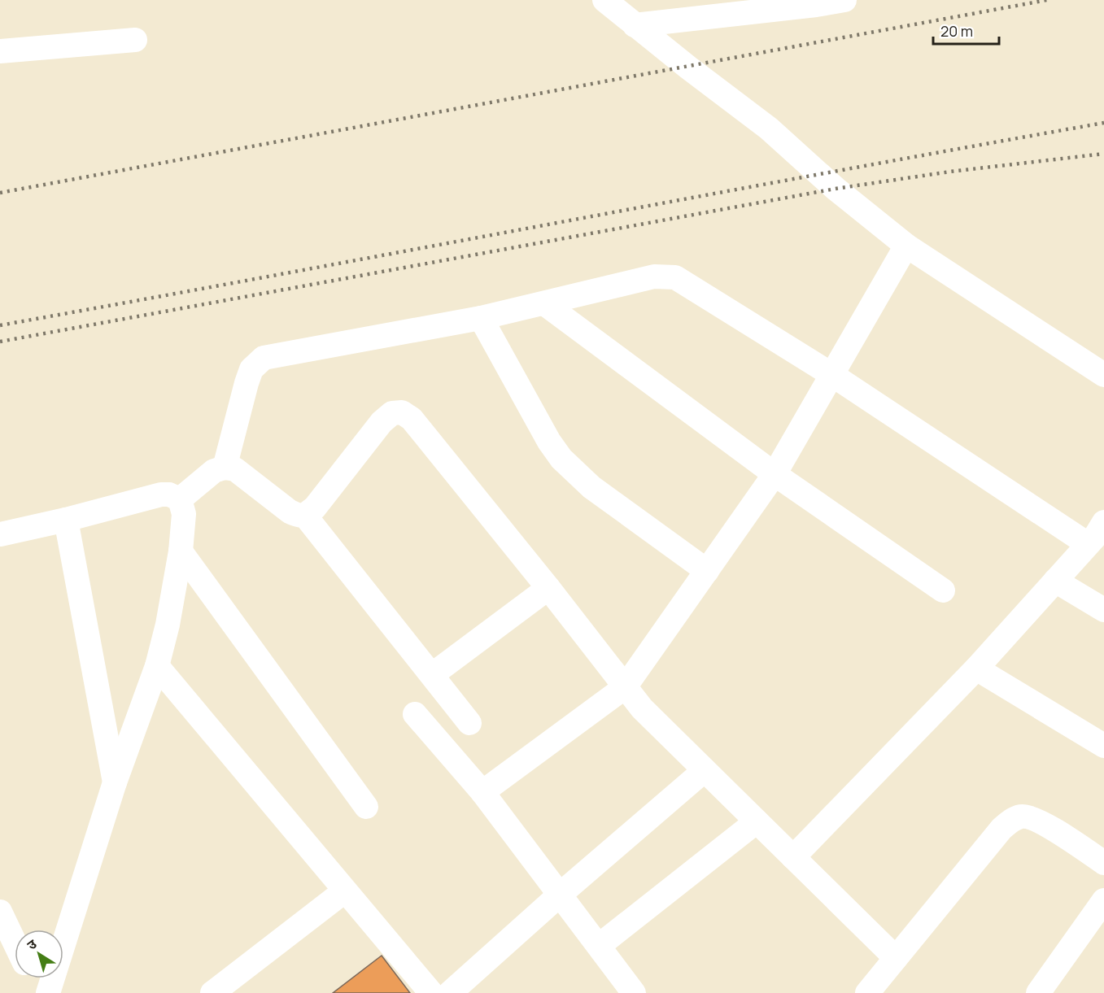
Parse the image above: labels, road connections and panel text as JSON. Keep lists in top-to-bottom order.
{
  "scale_bar": "20 m",
  "north": "top left"
}
